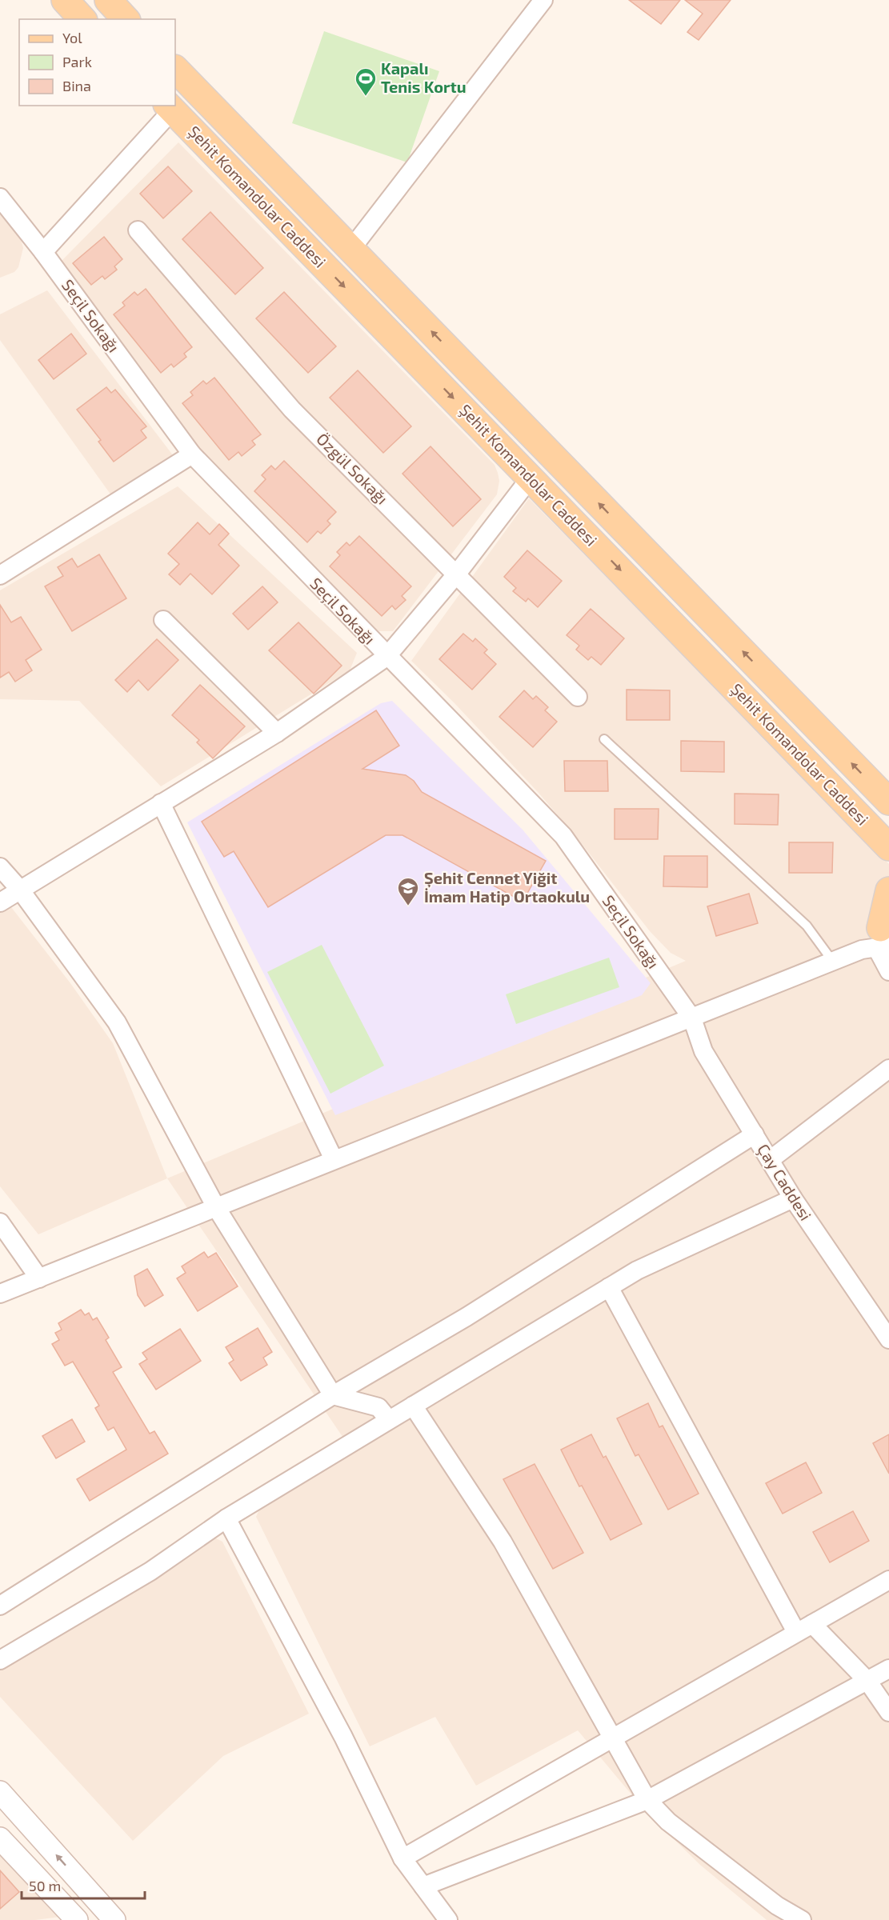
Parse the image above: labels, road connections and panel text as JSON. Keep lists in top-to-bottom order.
{
  "streets": {
    "main road": ["Şehit Komandolar Caddesi"],
    "street": ["Seçil Sokağı", "Özgül Sokağı", "Çay Caddesi"]
  },
  "crossings": [
    ["Seçil Sokağı", "Çay Caddesi"]
  ],
  "places": {
    "sports": ["Kapalı Tenis Kortu"],
    "school or university": ["Şehit Cennet Yiğit İmam Hatip Ortaokulu"]
  },
  "legend": ["Yol", "Park", "Bina"],
  "scale_bar": "50 m"
}
